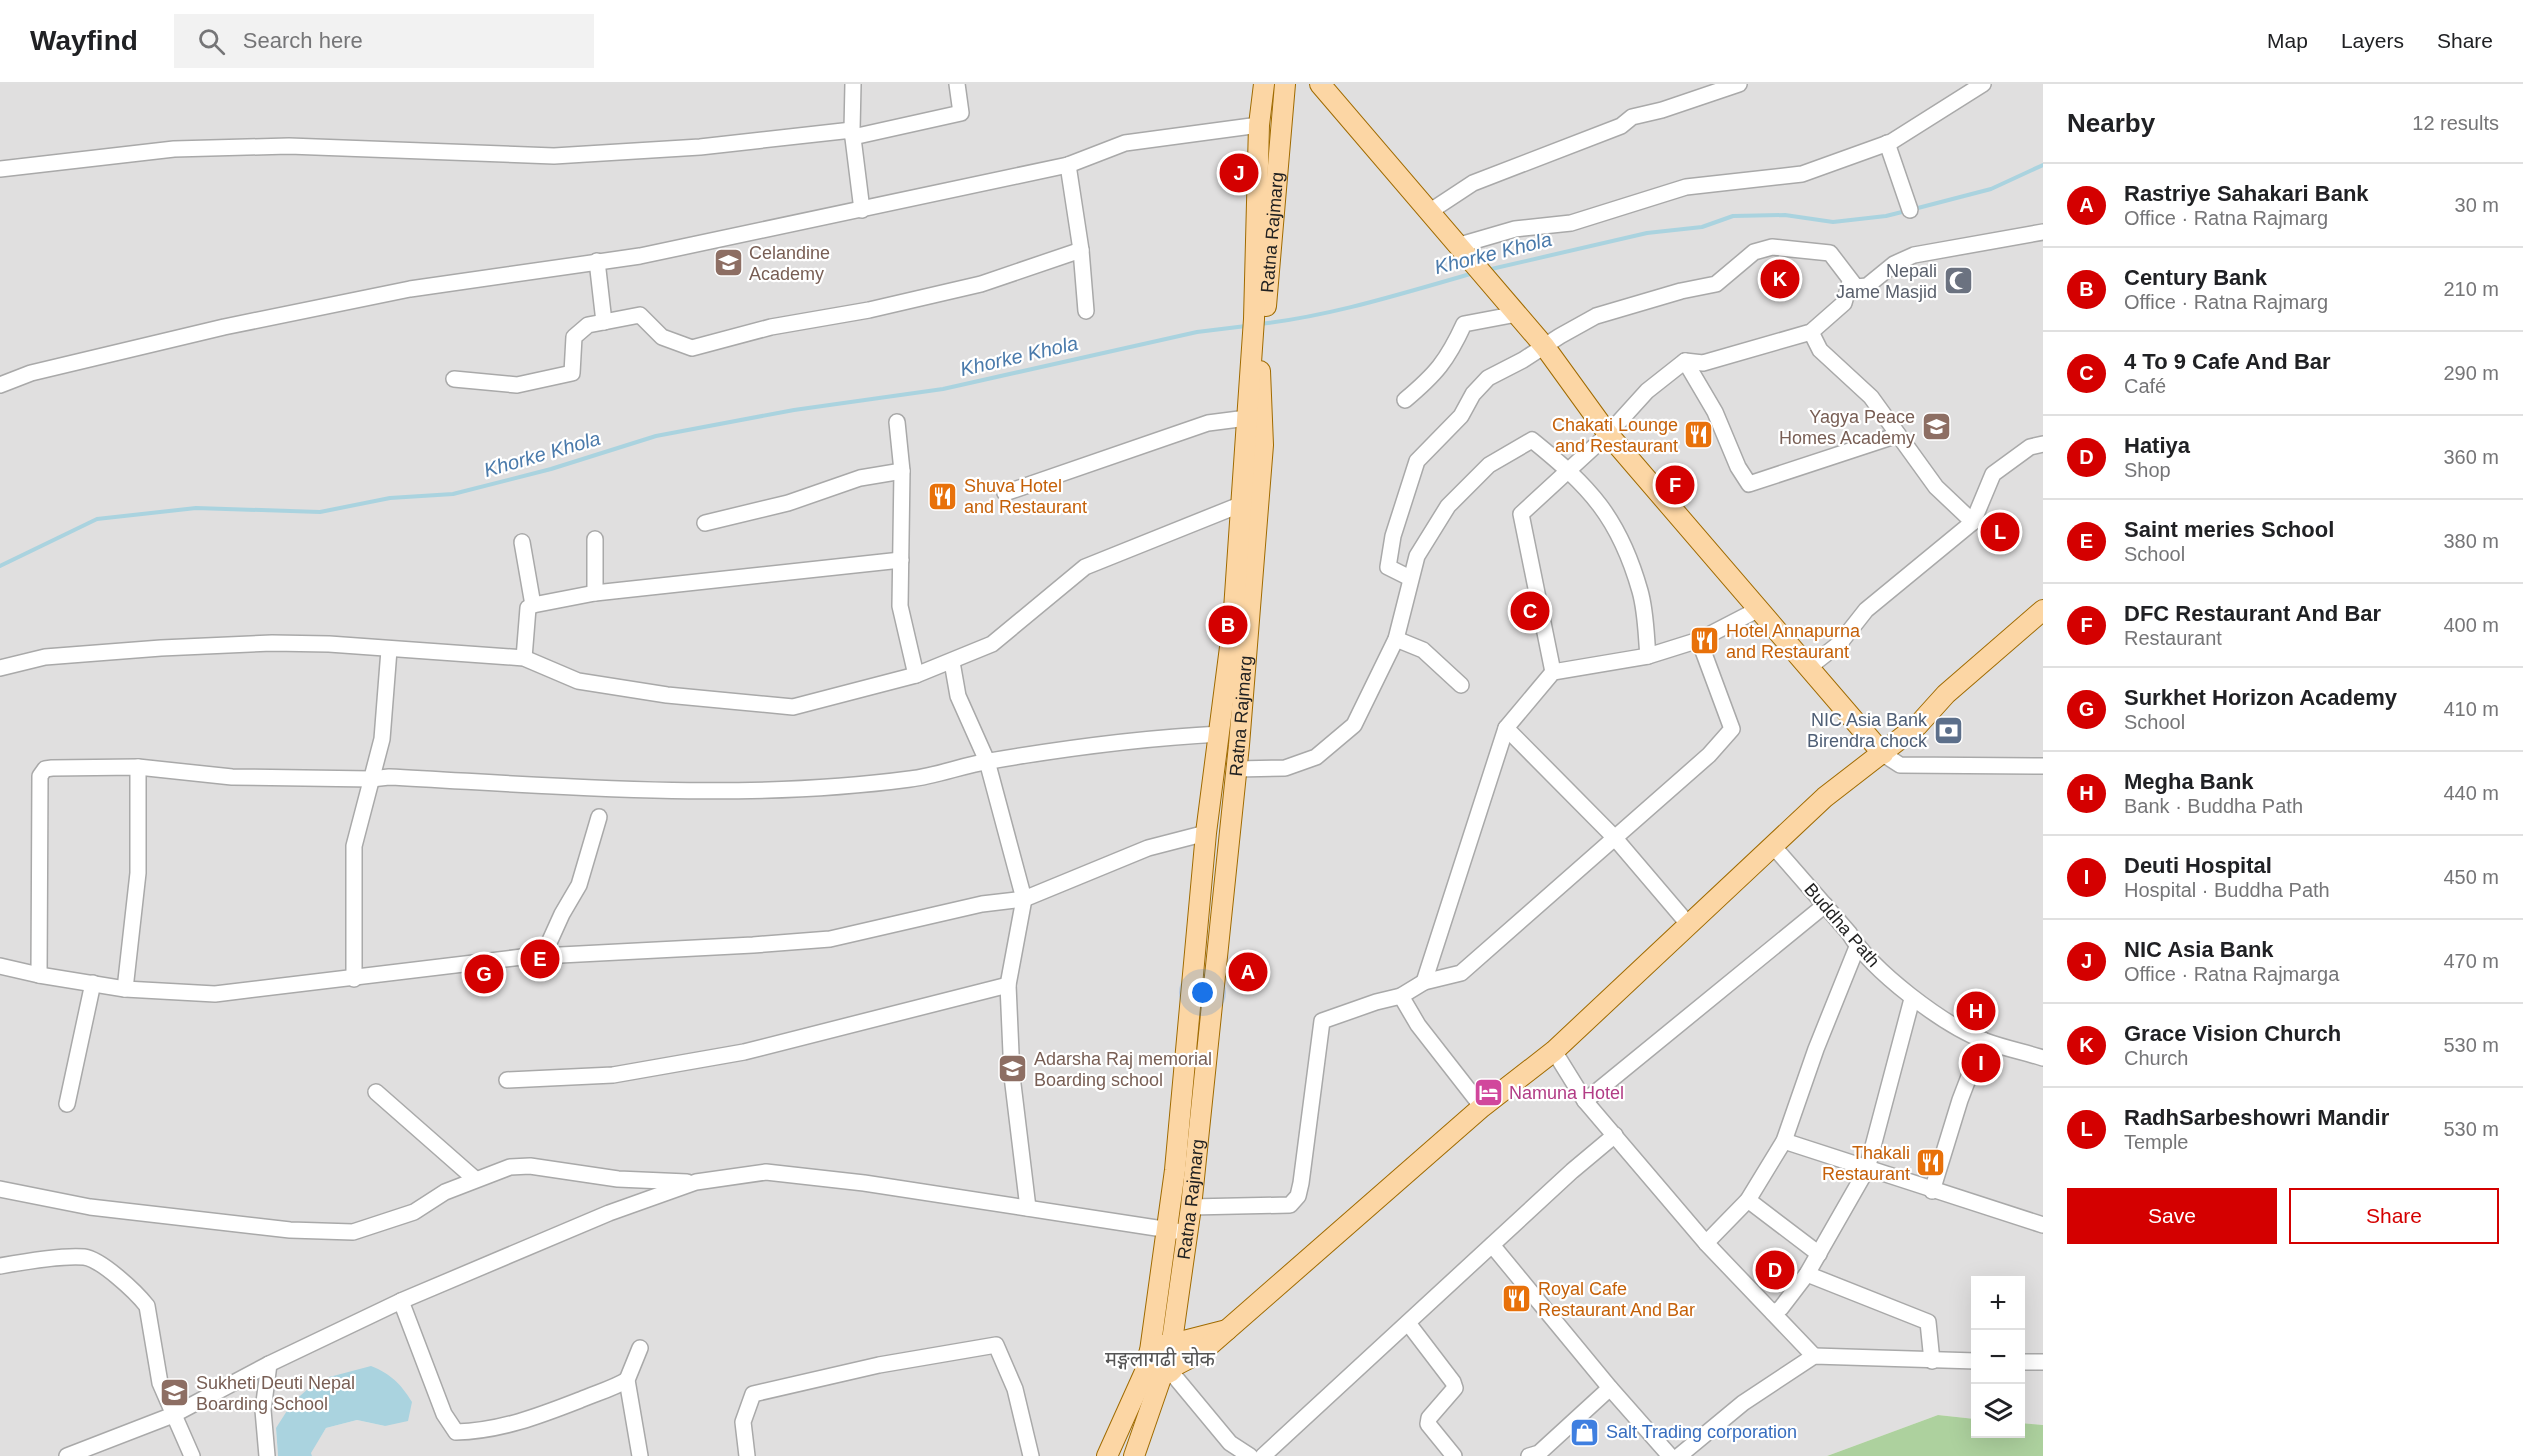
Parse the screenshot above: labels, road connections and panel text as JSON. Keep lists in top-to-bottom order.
{
  "streets": {
    "main road": ["Ratna Rajmarg"],
    "street": ["Buddha Path"]
  },
  "districts": ["मङ्गलागढी चोक"],
  "water": ["Khorke Khola"],
  "places": {
    "school or university": [
      "Celandine Academy",
      "Yagya Peace Homes Academy",
      "Adarsha Raj memorial Boarding school",
      "Sukheti Deuti Nepal Boarding School"
    ],
    "mosque": ["Nepali Jame Masjid"],
    "restaurant": [
      "Chakati Lounge and Restaurant",
      "Shuva Hotel and Restaurant",
      "Hotel Annapurna and Restaurant",
      "Thakali Restaurant",
      "Royal Cafe Restaurant And Bar"
    ],
    "bank": ["NIC Asia Bank Birendra chock"],
    "hotel": ["Namuna Hotel"],
    "shop": ["Salt Trading corporation"]
  },
  "page": {
    "header": "Wayfind",
    "search": "Search here",
    "nav": ["Map", "Layers", "Share"],
    "heading": ["Nearby", "12 results"],
    "pins": [
      "J",
      "K",
      "F",
      "L",
      "C",
      "B",
      "E",
      "A",
      "G",
      "H",
      "I",
      "D"
    ],
    "list": [
      {
        "mark": "A",
        "name": "Rastriye Sahakari Bank",
        "note": "Office · Ratna Rajmarg",
        "value": "30 m"
      },
      {
        "mark": "B",
        "name": "Century Bank",
        "note": "Office · Ratna Rajmarg",
        "value": "210 m"
      },
      {
        "mark": "C",
        "name": "4 To 9 Cafe And Bar",
        "note": "Café",
        "value": "290 m"
      },
      {
        "mark": "D",
        "name": "Hatiya",
        "note": "Shop",
        "value": "360 m"
      },
      {
        "mark": "E",
        "name": "Saint meries School",
        "note": "School",
        "value": "380 m"
      },
      {
        "mark": "F",
        "name": "DFC Restaurant And Bar",
        "note": "Restaurant",
        "value": "400 m"
      },
      {
        "mark": "G",
        "name": "Surkhet Horizon Academy",
        "note": "School",
        "value": "410 m"
      },
      {
        "mark": "H",
        "name": "Megha Bank",
        "note": "Bank · Buddha Path",
        "value": "440 m"
      },
      {
        "mark": "I",
        "name": "Deuti Hospital",
        "note": "Hospital · Buddha Path",
        "value": "450 m"
      },
      {
        "mark": "J",
        "name": "NIC Asia Bank",
        "note": "Office · Ratna Rajmarga",
        "value": "470 m"
      },
      {
        "mark": "K",
        "name": "Grace Vision Church",
        "note": "Church",
        "value": "530 m"
      },
      {
        "mark": "L",
        "name": "RadhSarbeshowri Mandir",
        "note": "Temple",
        "value": "530 m"
      }
    ],
    "buttons": ["Save", "Share"],
    "map_buttons": ["+", "−"]
  }
}
